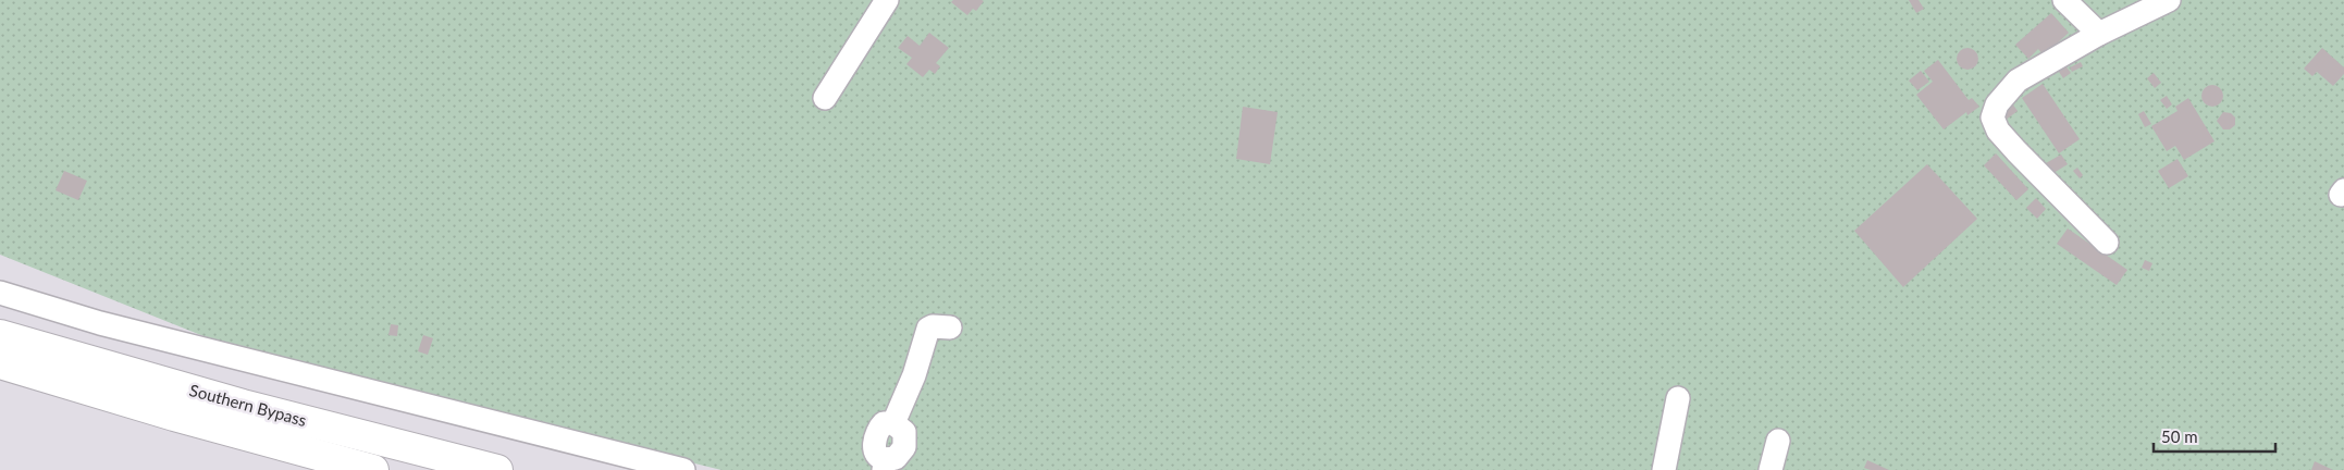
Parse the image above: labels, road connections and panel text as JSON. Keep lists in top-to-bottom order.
{
  "streets": {
    "highway": ["Southern Bypass"]
  },
  "scale_bar": "50 m"
}
